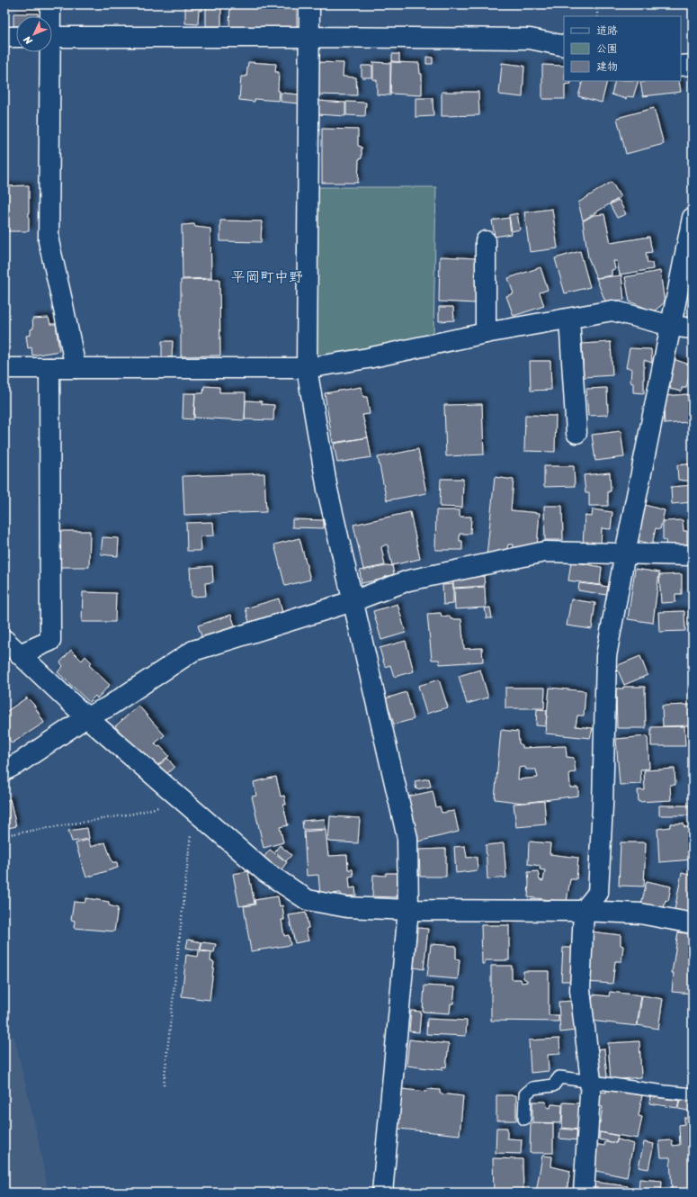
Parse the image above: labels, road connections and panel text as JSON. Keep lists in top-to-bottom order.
{
  "districts": ["平岡町中野"],
  "legend": ["道路", "公園", "建物"],
  "north": "bottom left"
}
